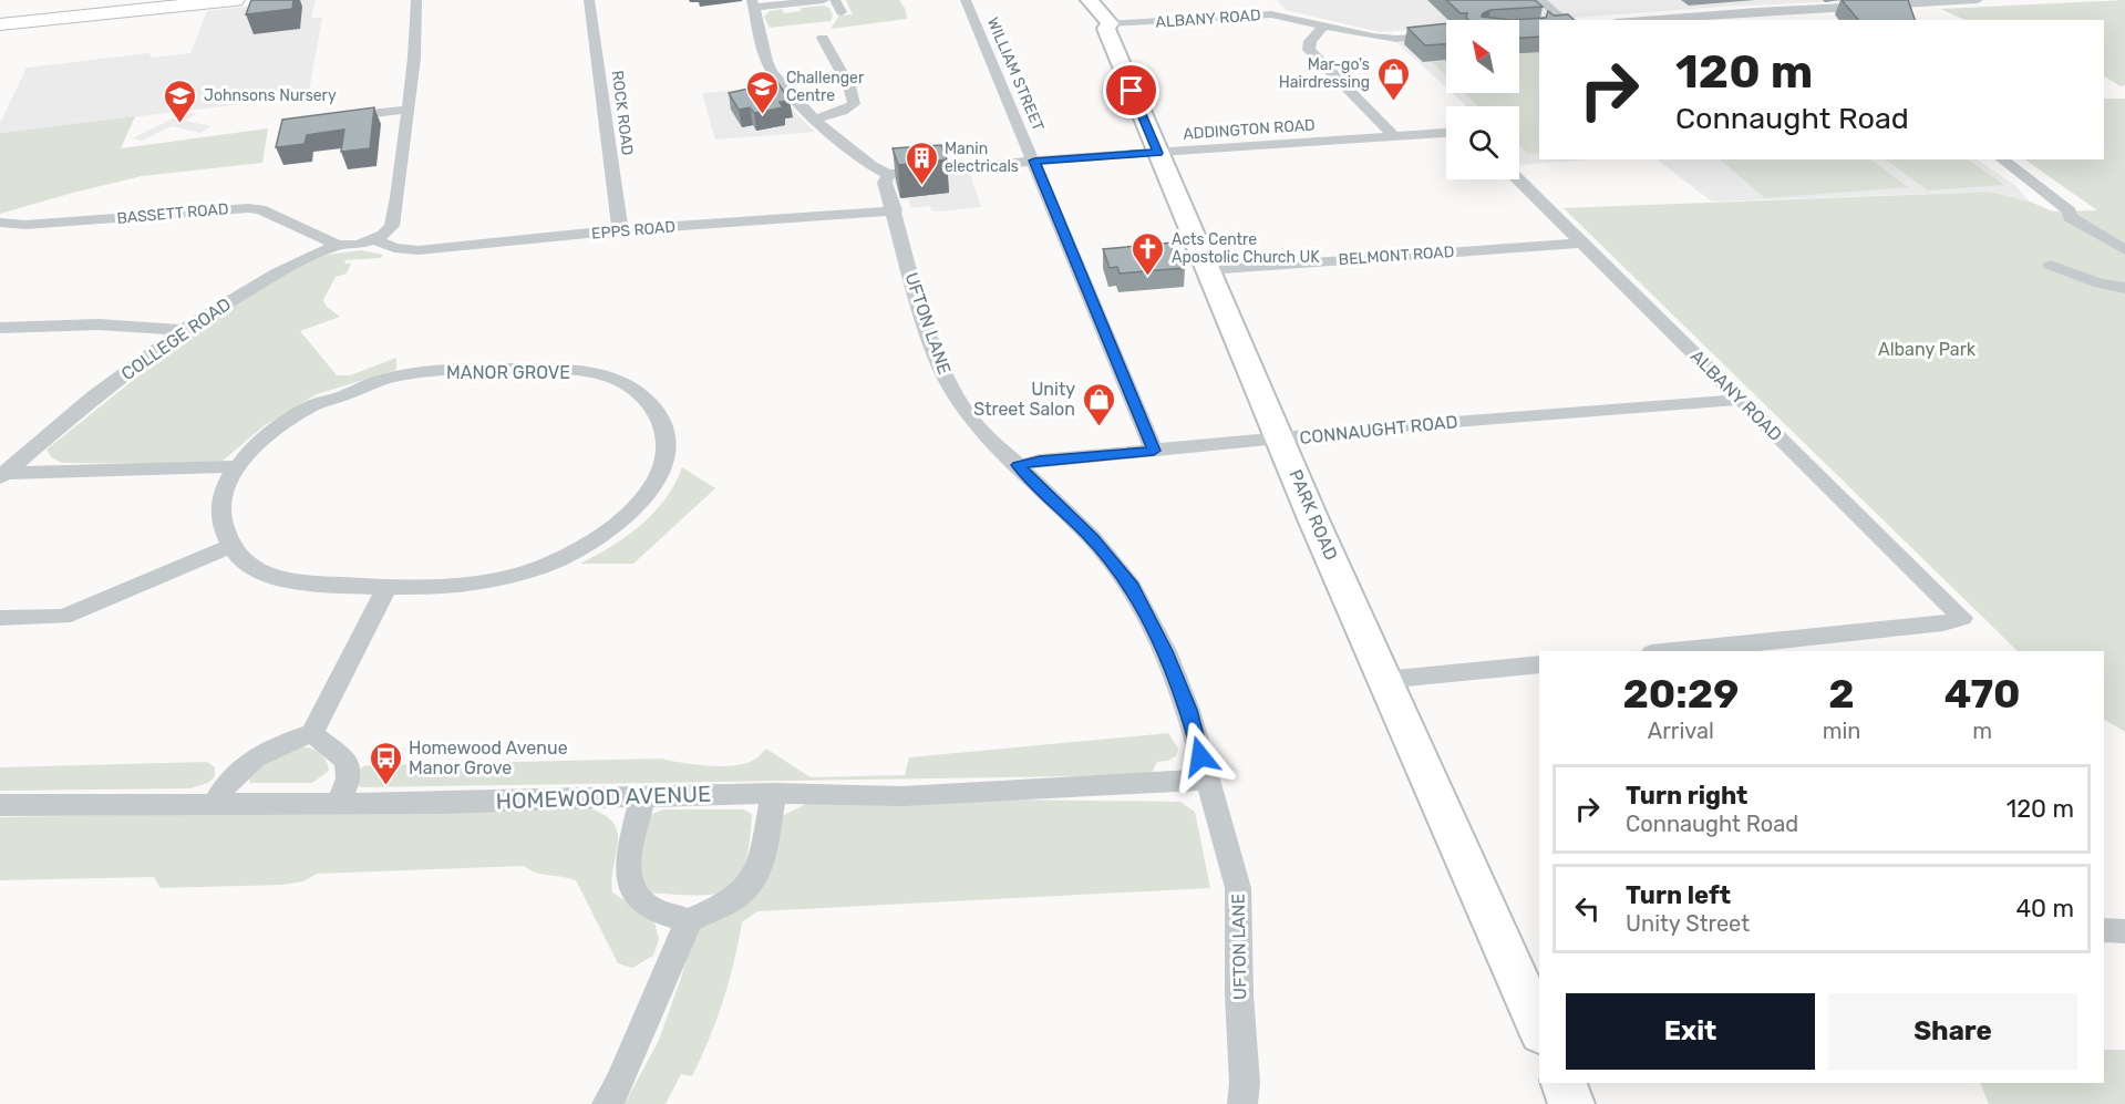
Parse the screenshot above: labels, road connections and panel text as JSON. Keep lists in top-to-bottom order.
{
  "streets": {
    "street": [
      "ALBANY ROAD",
      "WILLIAM STREET",
      "ROCK ROAD",
      "ADDINGTON ROAD",
      "BASSETT ROAD",
      "EPPS ROAD",
      "BELMONT ROAD",
      "UFTON LANE",
      "COLLEGE ROAD",
      "MANOR GROVE",
      "CONNAUGHT ROAD",
      "PARK ROAD",
      "HOMEWOOD AVENUE"
    ]
  },
  "crossings": [
    ["ALBANY ROAD", "BELMONT ROAD"],
    ["ALBANY ROAD", "CONNAUGHT ROAD"],
    ["ALBANY ROAD", "PARK ROAD"],
    ["WILLIAM STREET", "ADDINGTON ROAD"],
    ["WILLIAM STREET", "CONNAUGHT ROAD"],
    ["ROCK ROAD", "EPPS ROAD"],
    ["ADDINGTON ROAD", "UFTON LANE"],
    ["ADDINGTON ROAD", "PARK ROAD"],
    ["BASSETT ROAD", "COLLEGE ROAD"],
    ["EPPS ROAD", "UFTON LANE"],
    ["EPPS ROAD", "COLLEGE ROAD"],
    ["BELMONT ROAD", "PARK ROAD"],
    ["UFTON LANE", "CONNAUGHT ROAD"],
    ["UFTON LANE", "HOMEWOOD AVENUE"],
    ["CONNAUGHT ROAD", "PARK ROAD"]
  ],
  "parks": ["Albany Park"],
  "places": {
    "shop": ["Mar-go's Hairdressing", "Unity Street Salon"],
    "school or university": ["Challenger Centre", "Johnsons Nursery"],
    "building": ["Manin electricals"],
    "church": ["Acts Centre Apostolic Church UK"],
    "bus stop": ["Homewood Avenue Manor Grove"]
  },
  "north": "top left",
  "page": {
    "turn": ["120 m", "Connaught Road"],
    "eta": [
      "20:29",
      "Arrival",
      "2",
      "min",
      "470",
      "m"
    ],
    "list": [
      {
        "name": "Turn right",
        "note": "Connaught Road",
        "value": "120 m"
      },
      {
        "name": "Turn left",
        "note": "Unity Street",
        "value": "40 m"
      }
    ],
    "buttons": ["Exit", "Share"]
  }
}
